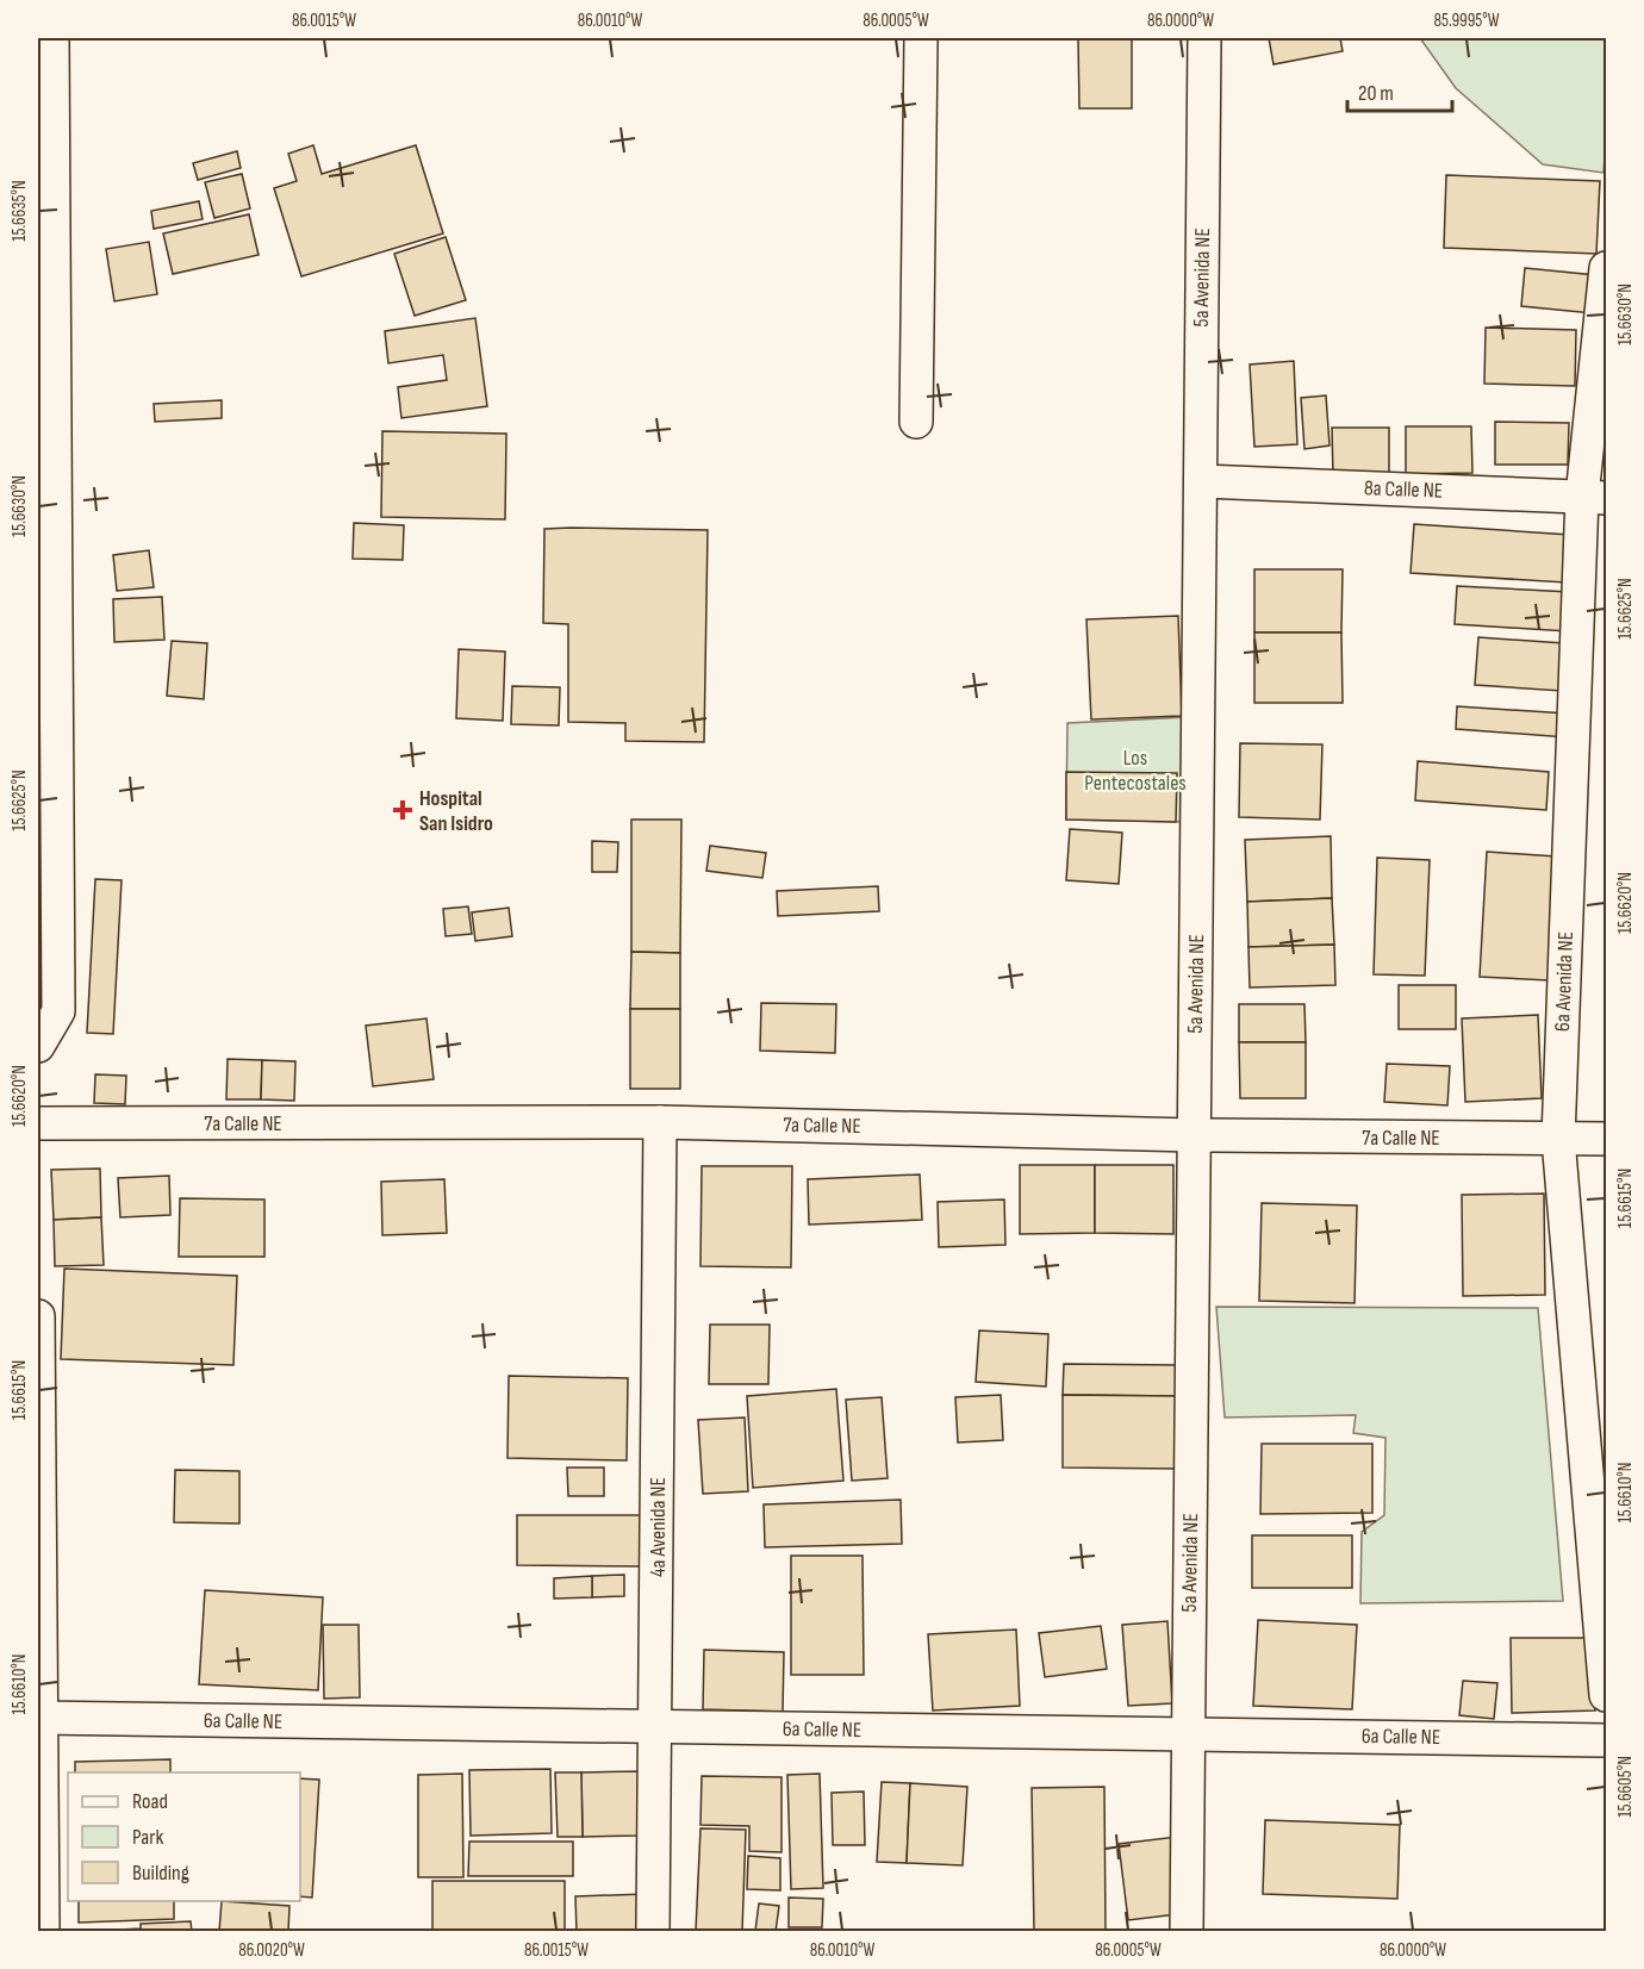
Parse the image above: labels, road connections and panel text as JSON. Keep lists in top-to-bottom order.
{
  "streets": {
    "street": [
      "5a Avenida NE",
      "8a Calle NE",
      "6a Avenida NE",
      "7a Calle NE",
      "4a Avenida NE",
      "6a Calle NE"
    ]
  },
  "crossings": [
    ["5a Avenida NE", "8a Calle NE"],
    ["5a Avenida NE", "7a Calle NE"],
    ["5a Avenida NE", "6a Calle NE"],
    ["8a Calle NE", "6a Avenida NE"],
    ["6a Avenida NE", "7a Calle NE"],
    ["7a Calle NE", "4a Avenida NE"],
    ["4a Avenida NE", "6a Calle NE"]
  ],
  "parks": ["Los Pentecostales"],
  "places": {
    "health": ["Hospital San Isidro"]
  },
  "legend": ["Road", "Park", "Building"],
  "scale_bar": "20 m",
  "coordinates": [
    "86.0015°W",
    "86.0010°W",
    "86.0005°W",
    "86.0000°W",
    "85.9995°W",
    "15.6635°N",
    "15.6630°N",
    "15.6625°N",
    "15.6620°N",
    "15.6615°N",
    "15.6610°N",
    "15.6605°N",
    "86.0020°W"
  ]
}
